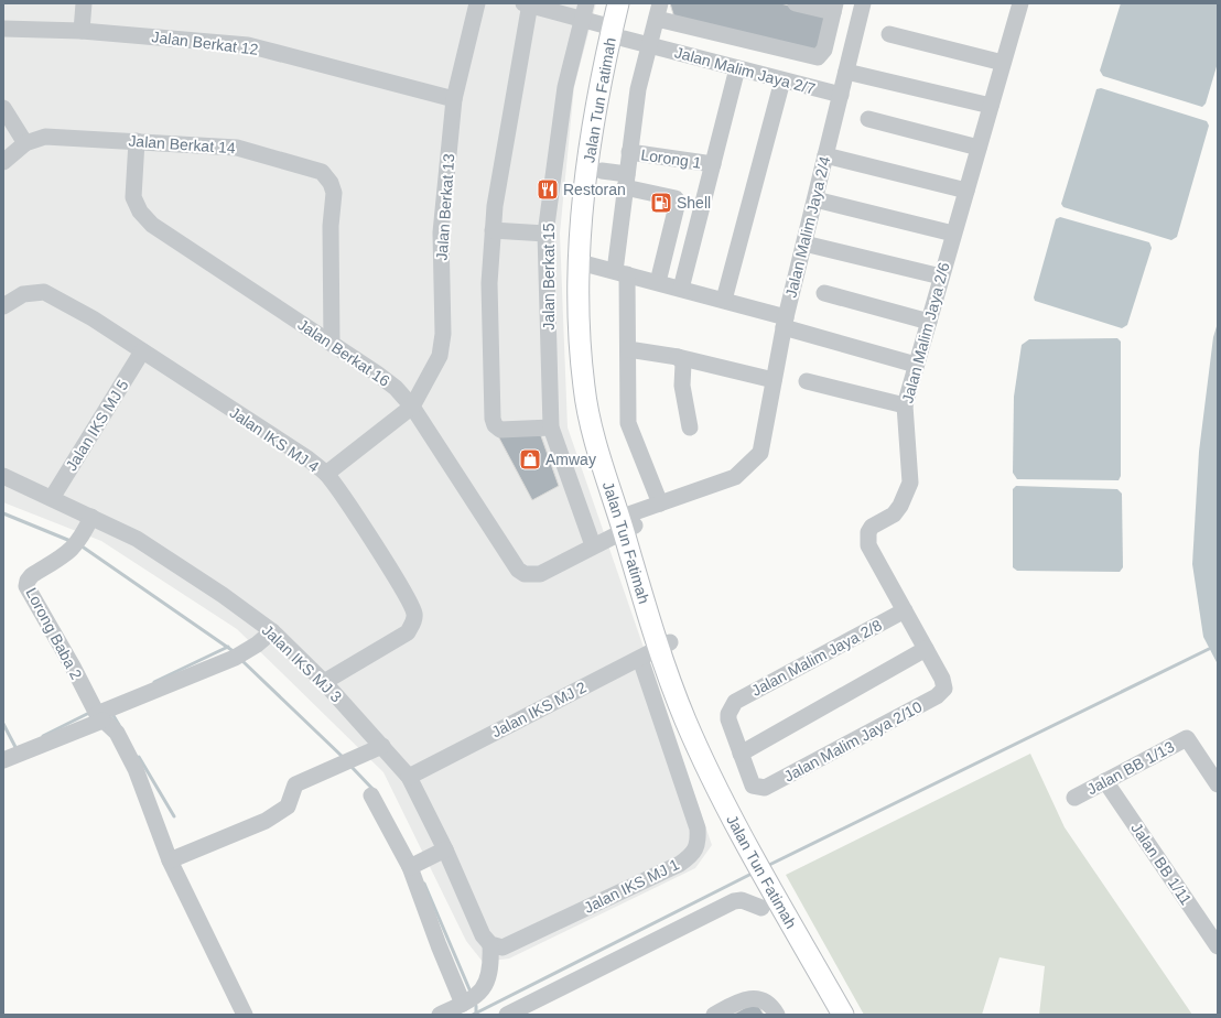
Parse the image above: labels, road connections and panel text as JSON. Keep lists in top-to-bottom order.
{
  "streets": {
    "main road": ["Jalan Tun Fatimah"],
    "street": [
      "Jalan Berkat 12",
      "Jalan Malim Jaya 2/7",
      "Jalan Berkat 14",
      "Lorong 1",
      "Jalan Berkat 13",
      "Jalan Malim Jaya 2/4",
      "Jalan Berkat 15",
      "Jalan Malim Jaya 2/6",
      "Jalan Berkat 16",
      "Jalan IKS MJ 5",
      "Jalan IKS MJ 4",
      "Lorong Baba 2",
      "Jalan Malim Jaya 2/8",
      "Jalan IKS MJ 3",
      "Jalan IKS MJ 2",
      "Jalan Malim Jaya 2/10",
      "Jalan BB 1/13",
      "Jalan BB 1/11",
      "Jalan IKS MJ 1"
    ]
  },
  "crossings": [
    ["Jalan Berkat 12", "Jalan Berkat 13"],
    ["Jalan Malim Jaya 2/7", "Jalan Tun Fatimah"],
    ["Jalan Malim Jaya 2/7", "Jalan Malim Jaya 2/4"],
    ["Jalan Malim Jaya 2/7", "Jalan Berkat 15"],
    ["Jalan Tun Fatimah", "Jalan Berkat 16"],
    ["Jalan Tun Fatimah", "Jalan IKS MJ 2"],
    ["Jalan Berkat 14", "Jalan Berkat 16"],
    ["Jalan Berkat 13", "Jalan Berkat 16"],
    ["Jalan Malim Jaya 2/4", "Jalan Berkat 16"],
    ["Jalan Berkat 15", "Jalan Berkat 16"],
    ["Jalan Malim Jaya 2/6", "Jalan Malim Jaya 2/8"],
    ["Jalan Malim Jaya 2/6", "Jalan Malim Jaya 2/10"],
    ["Jalan IKS MJ 5", "Jalan IKS MJ 4"],
    ["Jalan IKS MJ 5", "Jalan IKS MJ 3"],
    ["Jalan IKS MJ 4", "Jalan IKS MJ 3"],
    ["Lorong Baba 2", "Jalan IKS MJ 3"],
    ["Jalan Malim Jaya 2/8", "Jalan Malim Jaya 2/10"],
    ["Jalan IKS MJ 3", "Jalan IKS MJ 2"],
    ["Jalan IKS MJ 3", "Jalan IKS MJ 1"],
    ["Jalan IKS MJ 2", "Jalan IKS MJ 1"],
    ["Jalan BB 1/13", "Jalan BB 1/11"]
  ],
  "places": {
    "restaurant": ["Restoran"],
    "fuel station": ["Shell"],
    "shop": ["Amway"]
  }
}
